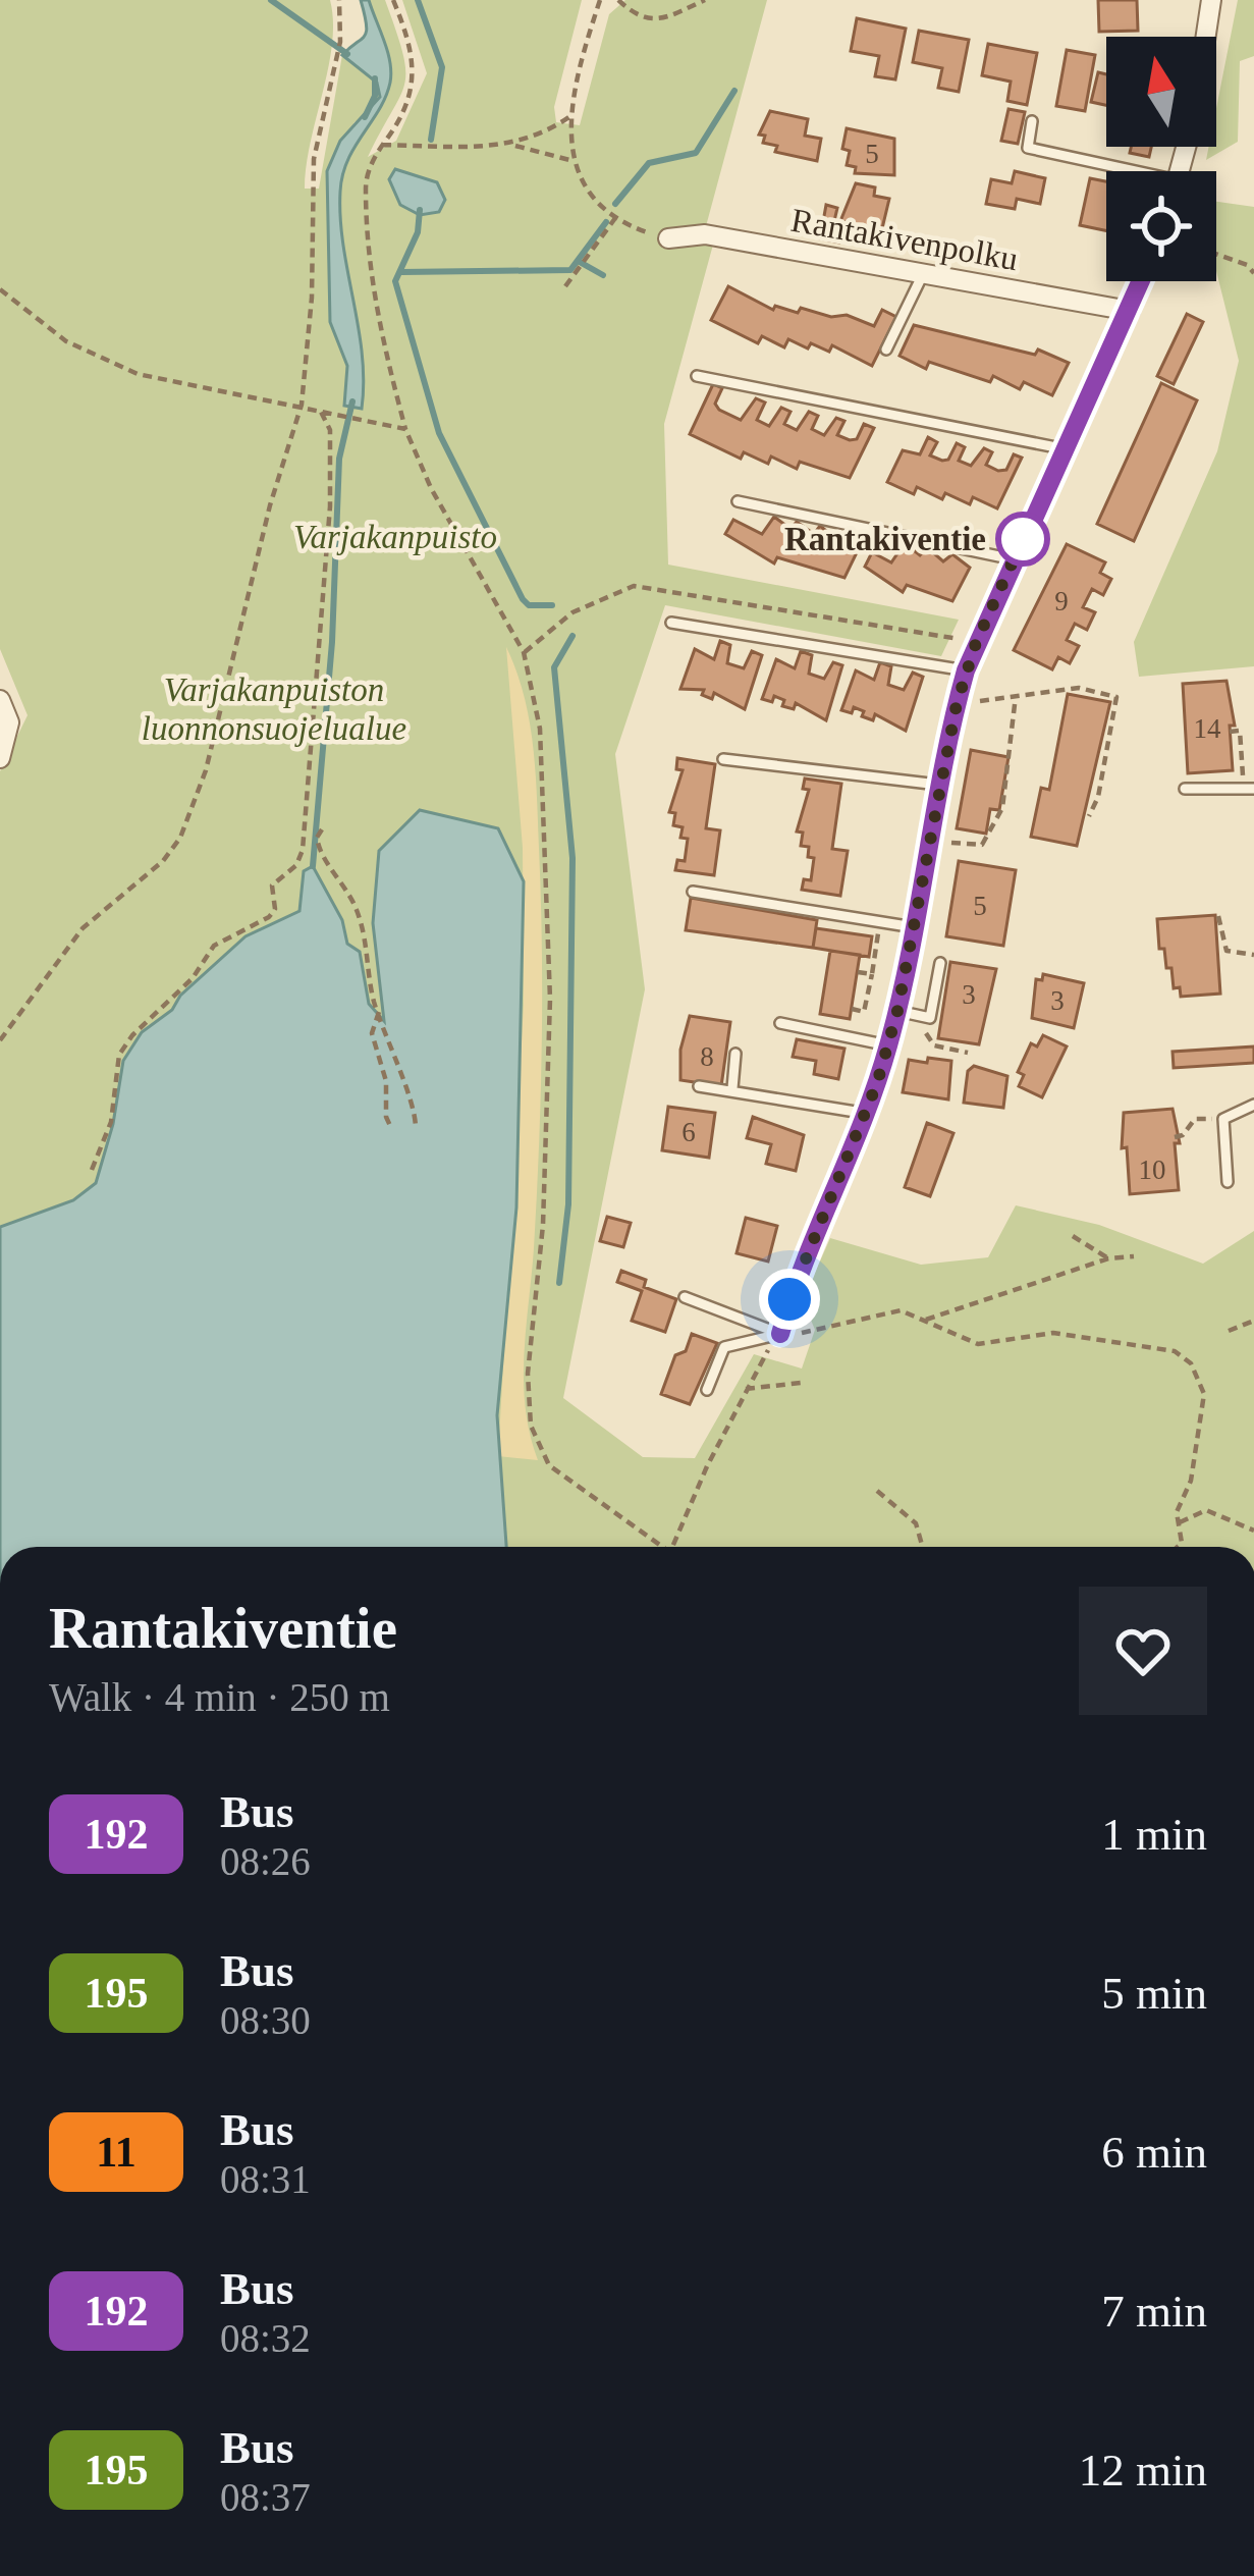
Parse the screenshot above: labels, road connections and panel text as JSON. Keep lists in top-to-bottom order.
{
  "streets": {
    "street": ["Rantakivenpolku"]
  },
  "parks": ["Varjakanpuisto", "Varjakanpuiston luonnonsuojelualue"],
  "places": ["Rantakiventie"],
  "lines": ["bus line 192"],
  "house_numbers": [
    "5",
    "9",
    "14",
    "5",
    "3",
    "3",
    "8",
    "6",
    "10"
  ],
  "north": "top",
  "page": {
    "heading": ["Rantakiventie", "Walk · 4 min · 250 m"],
    "list": [
      {
        "mark": "192",
        "name": "Bus",
        "note": "08:26",
        "value": "1 min"
      },
      {
        "mark": "195",
        "name": "Bus",
        "note": "08:30",
        "value": "5 min"
      },
      {
        "mark": "11",
        "name": "Bus",
        "note": "08:31",
        "value": "6 min"
      },
      {
        "mark": "192",
        "name": "Bus",
        "note": "08:32",
        "value": "7 min"
      },
      {
        "mark": "195",
        "name": "Bus",
        "note": "08:37",
        "value": "12 min"
      }
    ]
  }
}
